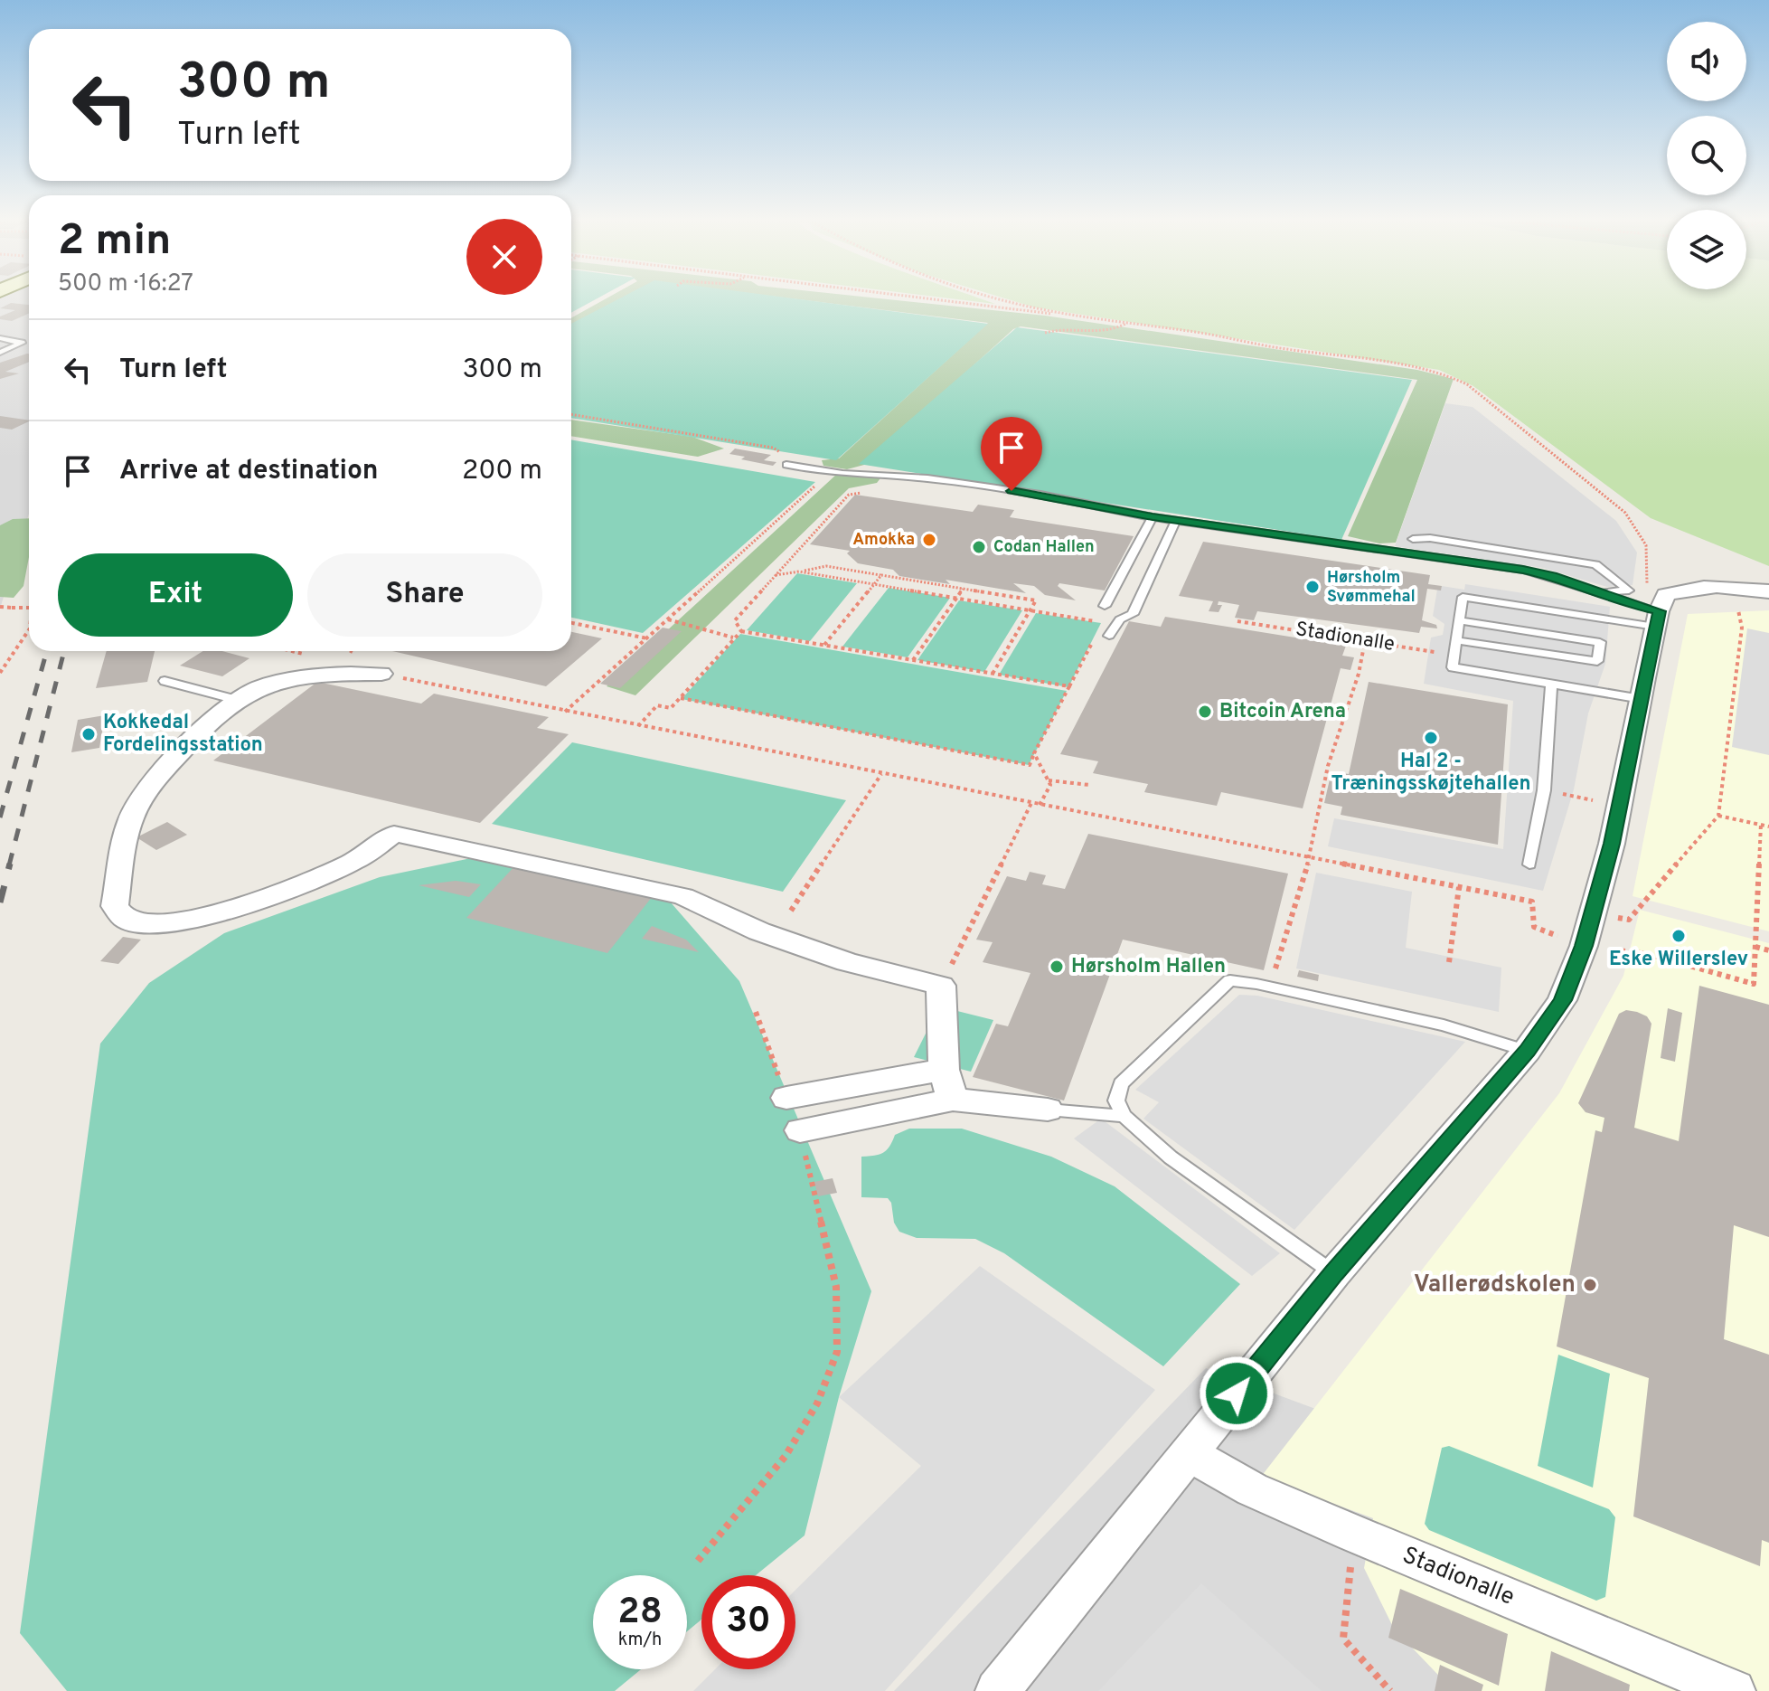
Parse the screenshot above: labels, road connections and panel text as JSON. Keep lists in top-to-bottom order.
{
  "streets": {
    "street": ["Stadionalle"]
  },
  "places": [
    "Amokka",
    "Codan Hallen",
    "Hørsholm Svømmehal",
    "Bitcoin Arena",
    "Kokkedal Fordelingsstation",
    "Hal 2 - Træningsskøjtehallen",
    "Eske Willerslev",
    "Hørsholm Hallen",
    "Vallerødskolen"
  ],
  "page": {
    "turn": ["300 m", "Turn left"],
    "heading": ["2 min", "500 m · 16:27"],
    "list": [
      {
        "name": "Turn left",
        "value": "300 m"
      },
      {
        "name": "Arrive at destination",
        "value": "200 m"
      }
    ],
    "buttons": ["Exit", "Share"],
    "speed": "28 km/h",
    "limit": "30"
  }
}
